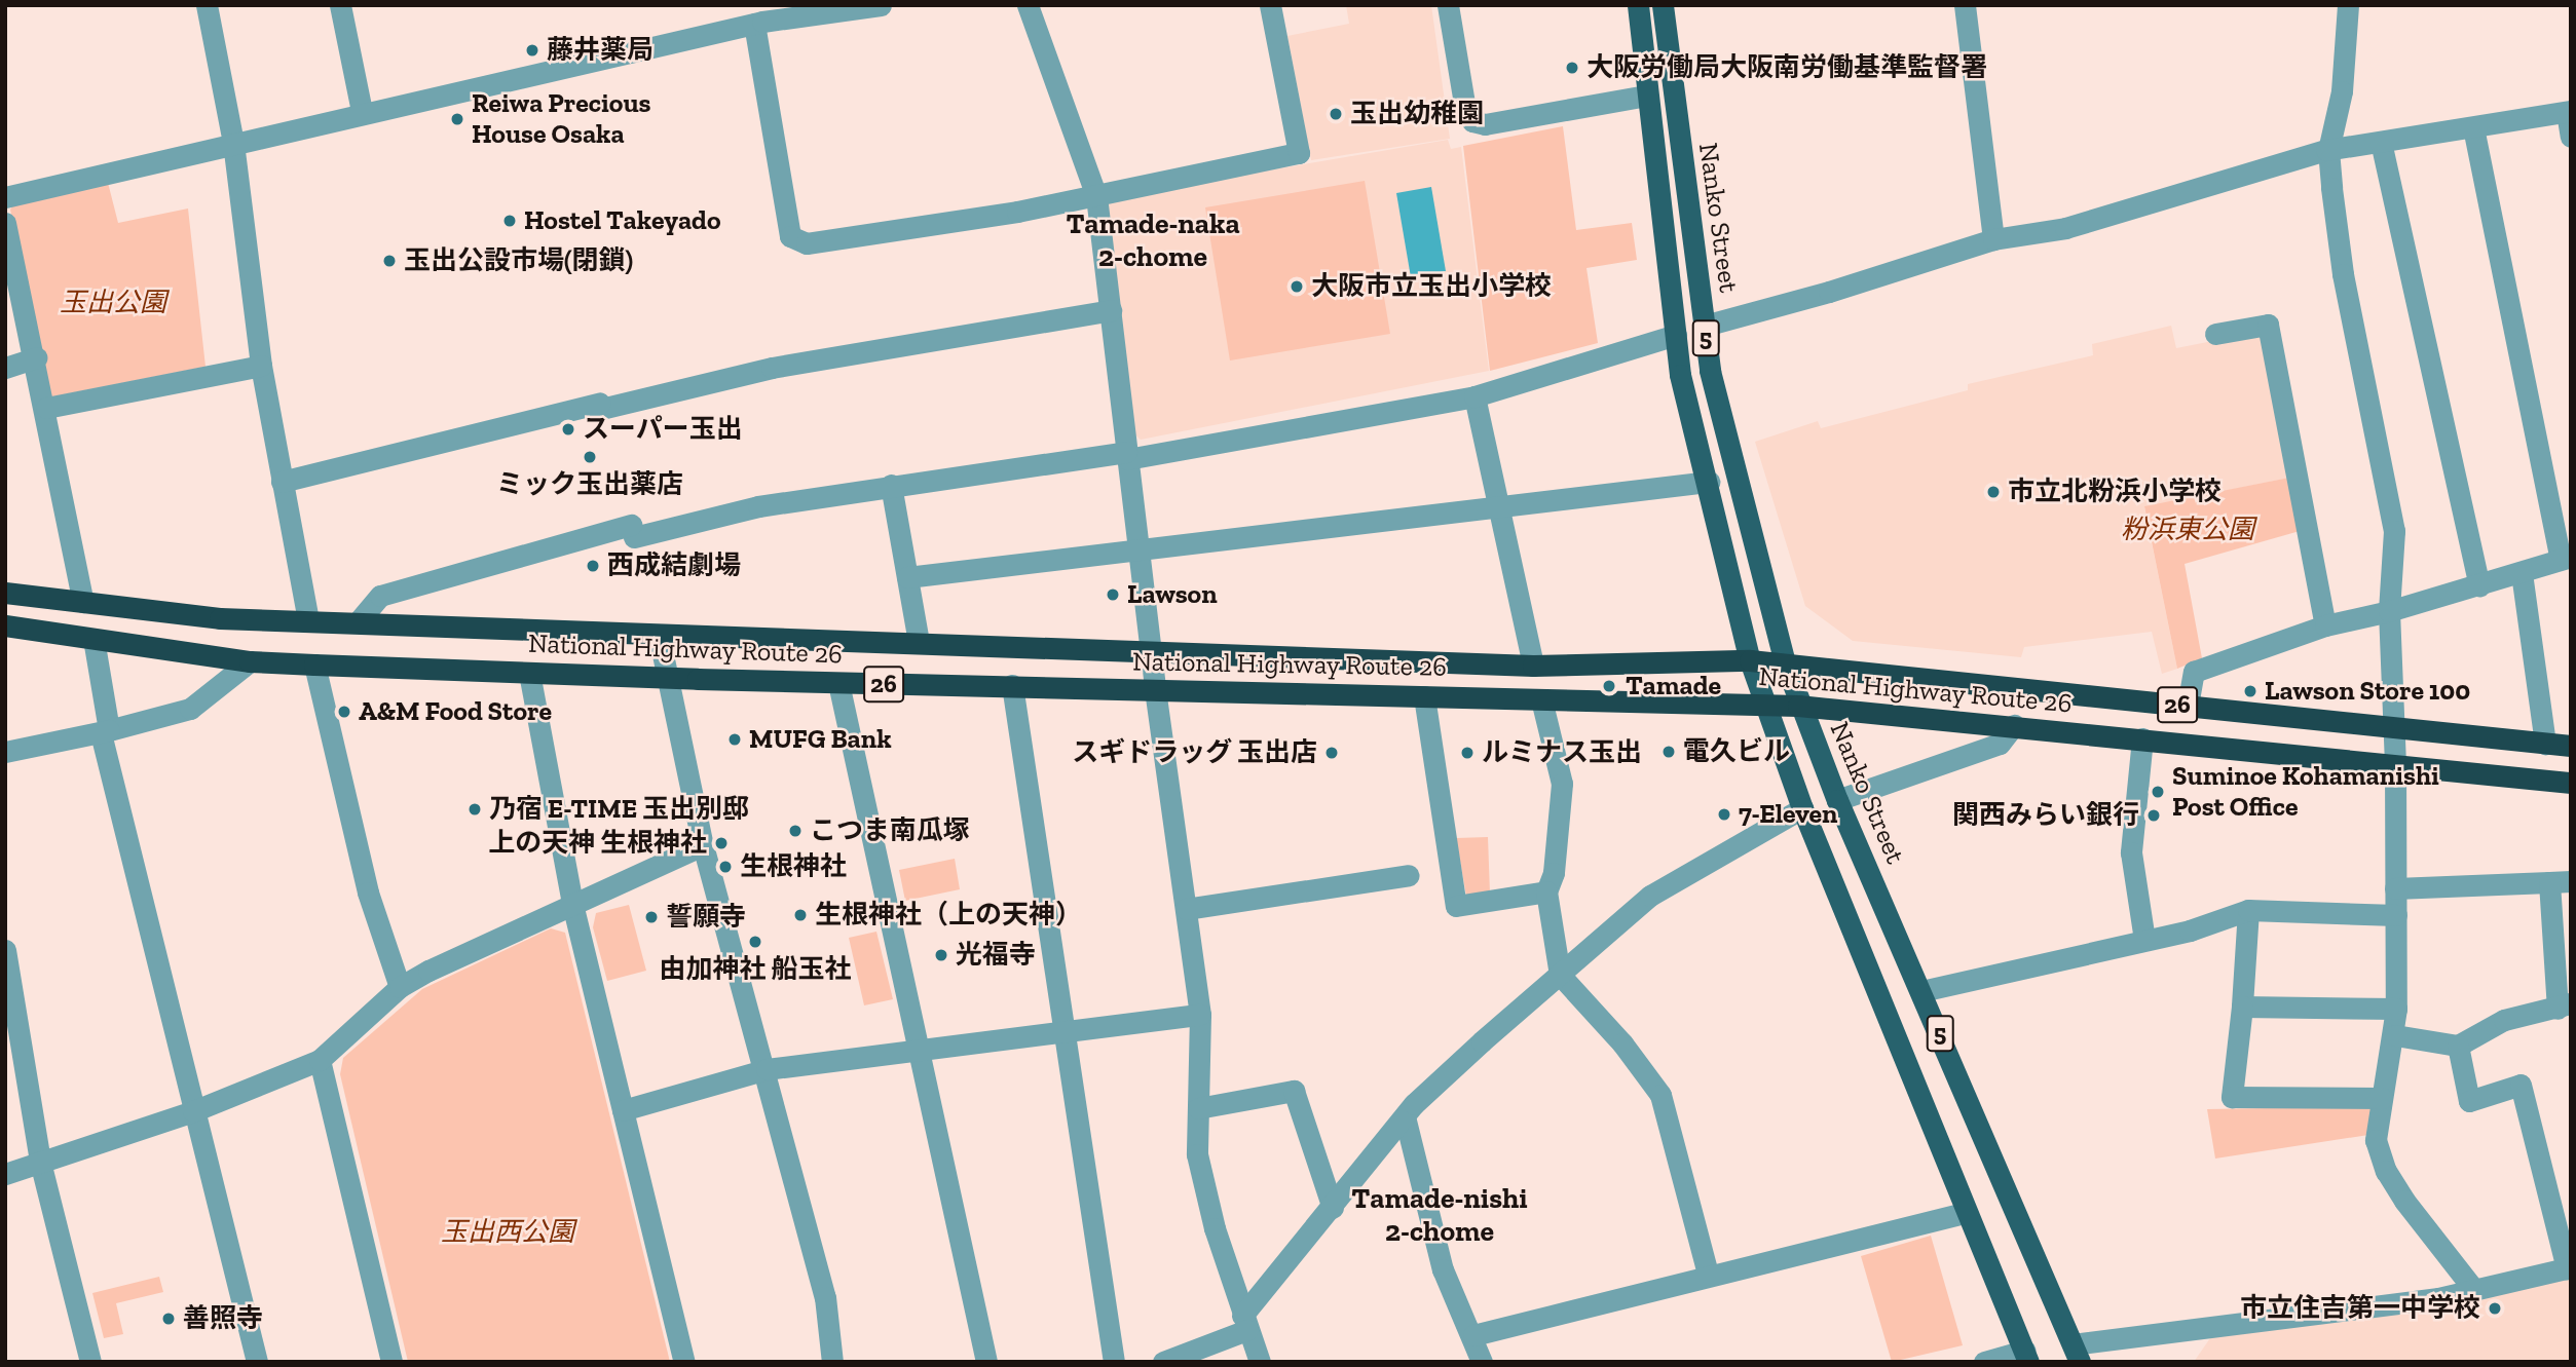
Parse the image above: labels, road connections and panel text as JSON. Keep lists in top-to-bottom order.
{
  "streets": {
    "highway": ["National Highway Route 26", "26"],
    "main road": ["Nanko Street", "5"]
  },
  "crossings": [
    ["Nanko Street", "National Highway Route 26"]
  ],
  "districts": ["Tamade-naka 2-chome", "Tamade-nishi 2-chome"],
  "parks": ["玉出公園", "粉浜東公園", "玉出西公園"],
  "places": [
    "藤井薬局",
    "大阪労働局大阪南労働基準監督署",
    "玉出幼稚園",
    "Reiwa Precious House Osaka",
    "Hostel Takeyado",
    "玉出公設市場(閉鎖)",
    "大阪市立玉出小学校",
    "スーパー玉出",
    "ミック玉出薬店",
    "市立北粉浜小学校",
    "西成結劇場",
    "Lawson",
    "Tamade",
    "Lawson Store 100",
    "A&M Food Store",
    "MUFG Bank",
    "電久ビル",
    "スギドラッグ 玉出店",
    "ルミナス玉出",
    "Suminoe Kohamanishi Post Office",
    "乃宿 E-TIME 玉出別邸",
    "7-Eleven",
    "関西みらい銀行",
    "こつま南瓜塚",
    "上の天神 生根神社",
    "生根神社",
    "生根神社（上の天神）",
    "誓願寺",
    "由加神社 船玉社",
    "光福寺",
    "市立住吉第一中学校",
    "善照寺"
  ]
}
